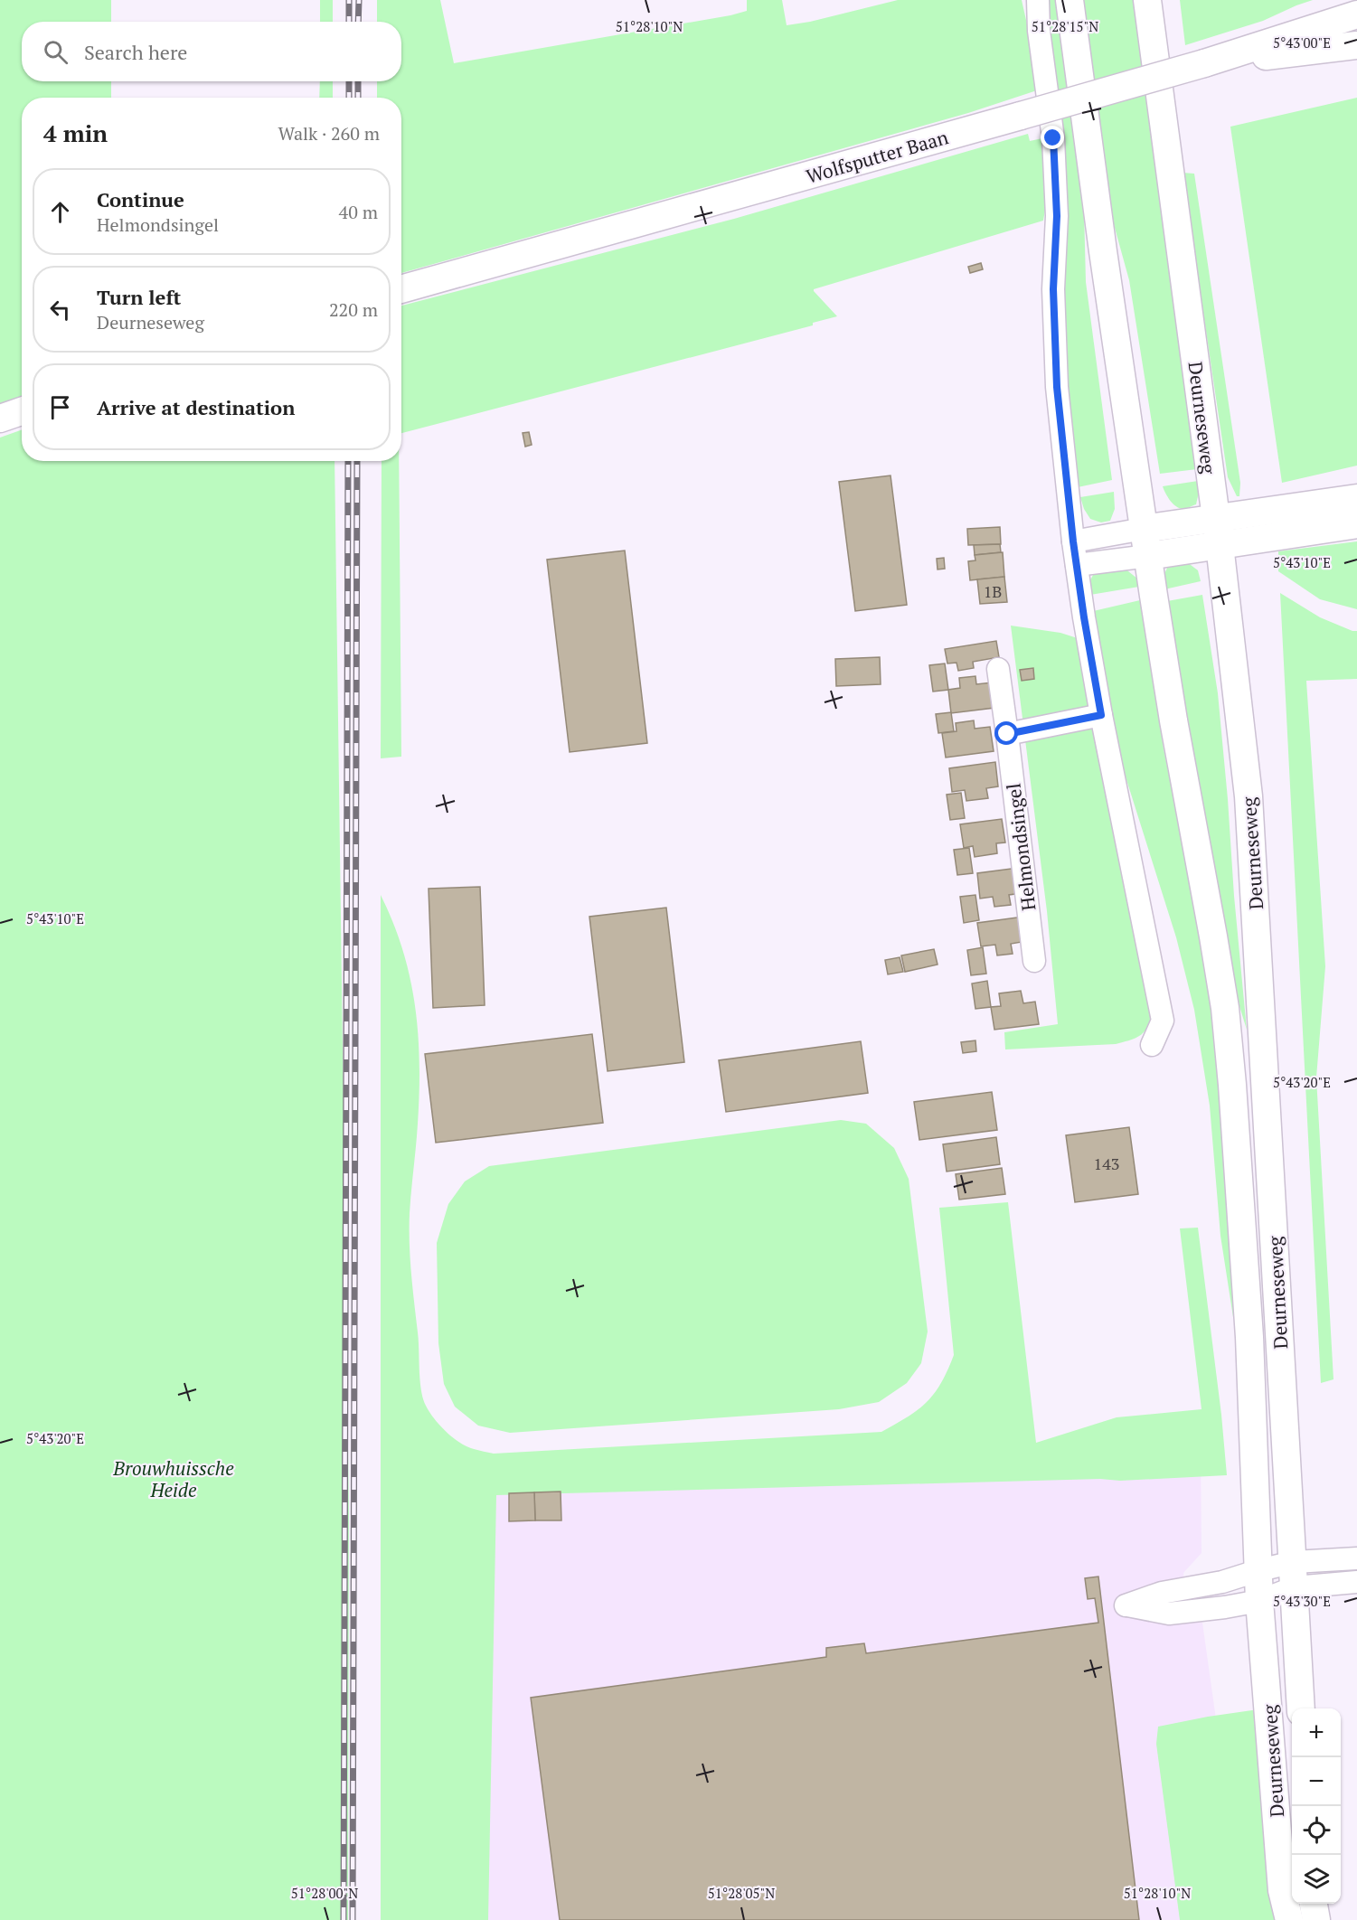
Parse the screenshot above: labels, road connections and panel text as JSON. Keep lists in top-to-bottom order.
{
  "streets": {
    "main road": ["Wolfsputter Baan", "Deurneseweg"],
    "street": ["Helmondsingel"]
  },
  "parks": ["Brouwhuissche Heide"],
  "house_numbers": ["1B", "143"],
  "page": {
    "search": "Search here",
    "heading": ["4 min", "Walk · 260 m"],
    "list": [
      ["Continue", "Helmondsingel", "40 m"],
      ["Turn left", "Deurneseweg", "220 m"],
      "Arrive at destination"
    ],
    "map_buttons": ["+", "−"]
  },
  "coordinates": [
    "51°28'10\"N",
    "51°28'15\"N",
    "5°43'00\"E",
    "5°43'10\"E",
    "5°43'20\"E",
    "5°43'30\"E",
    "51°28'00\"N",
    "51°28'05\"N"
  ]
}
